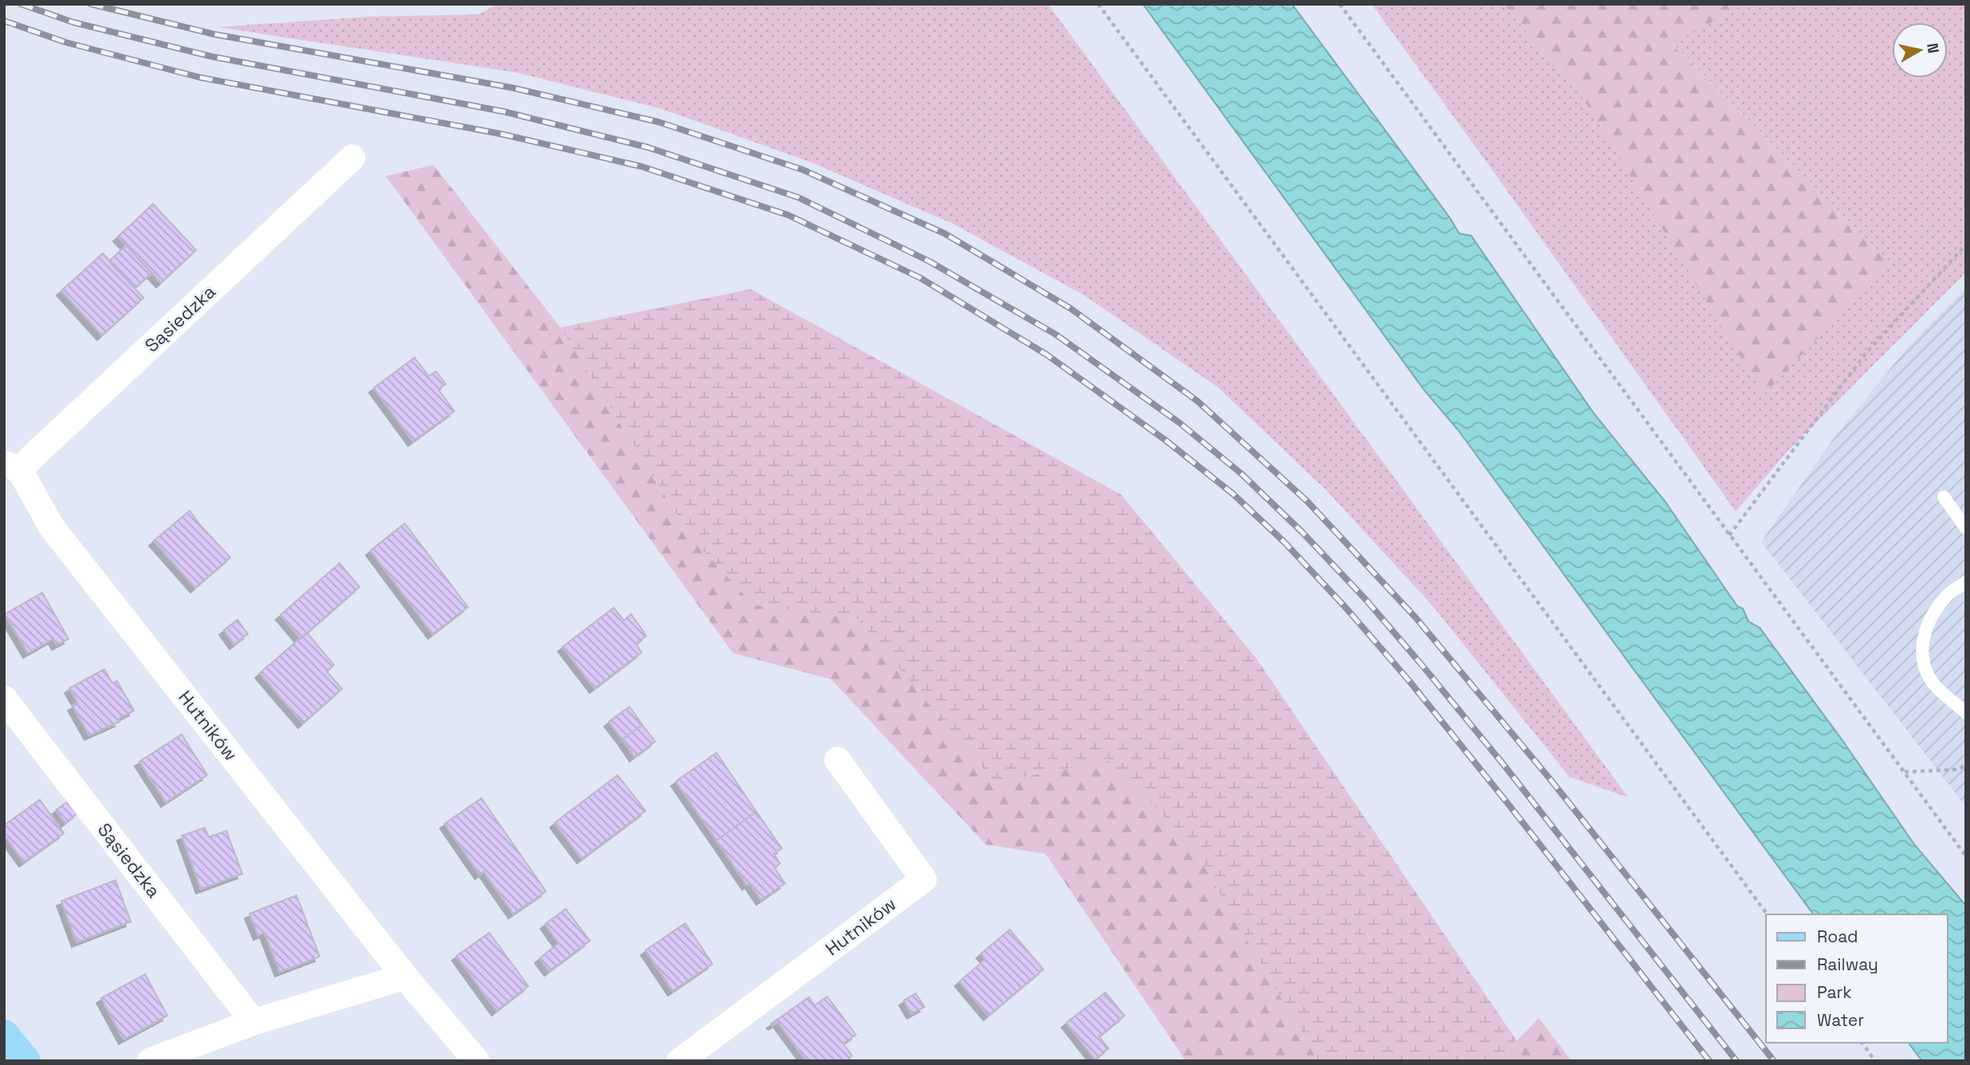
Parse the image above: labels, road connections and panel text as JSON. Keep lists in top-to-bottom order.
{
  "streets": {
    "street": ["Sąsiedzka", "Hutników"]
  },
  "crossings": [
    ["Sąsiedzka", "Hutników"]
  ],
  "legend": [
    "Road",
    "Railway",
    "Park",
    "Water"
  ],
  "north": "right"
}
